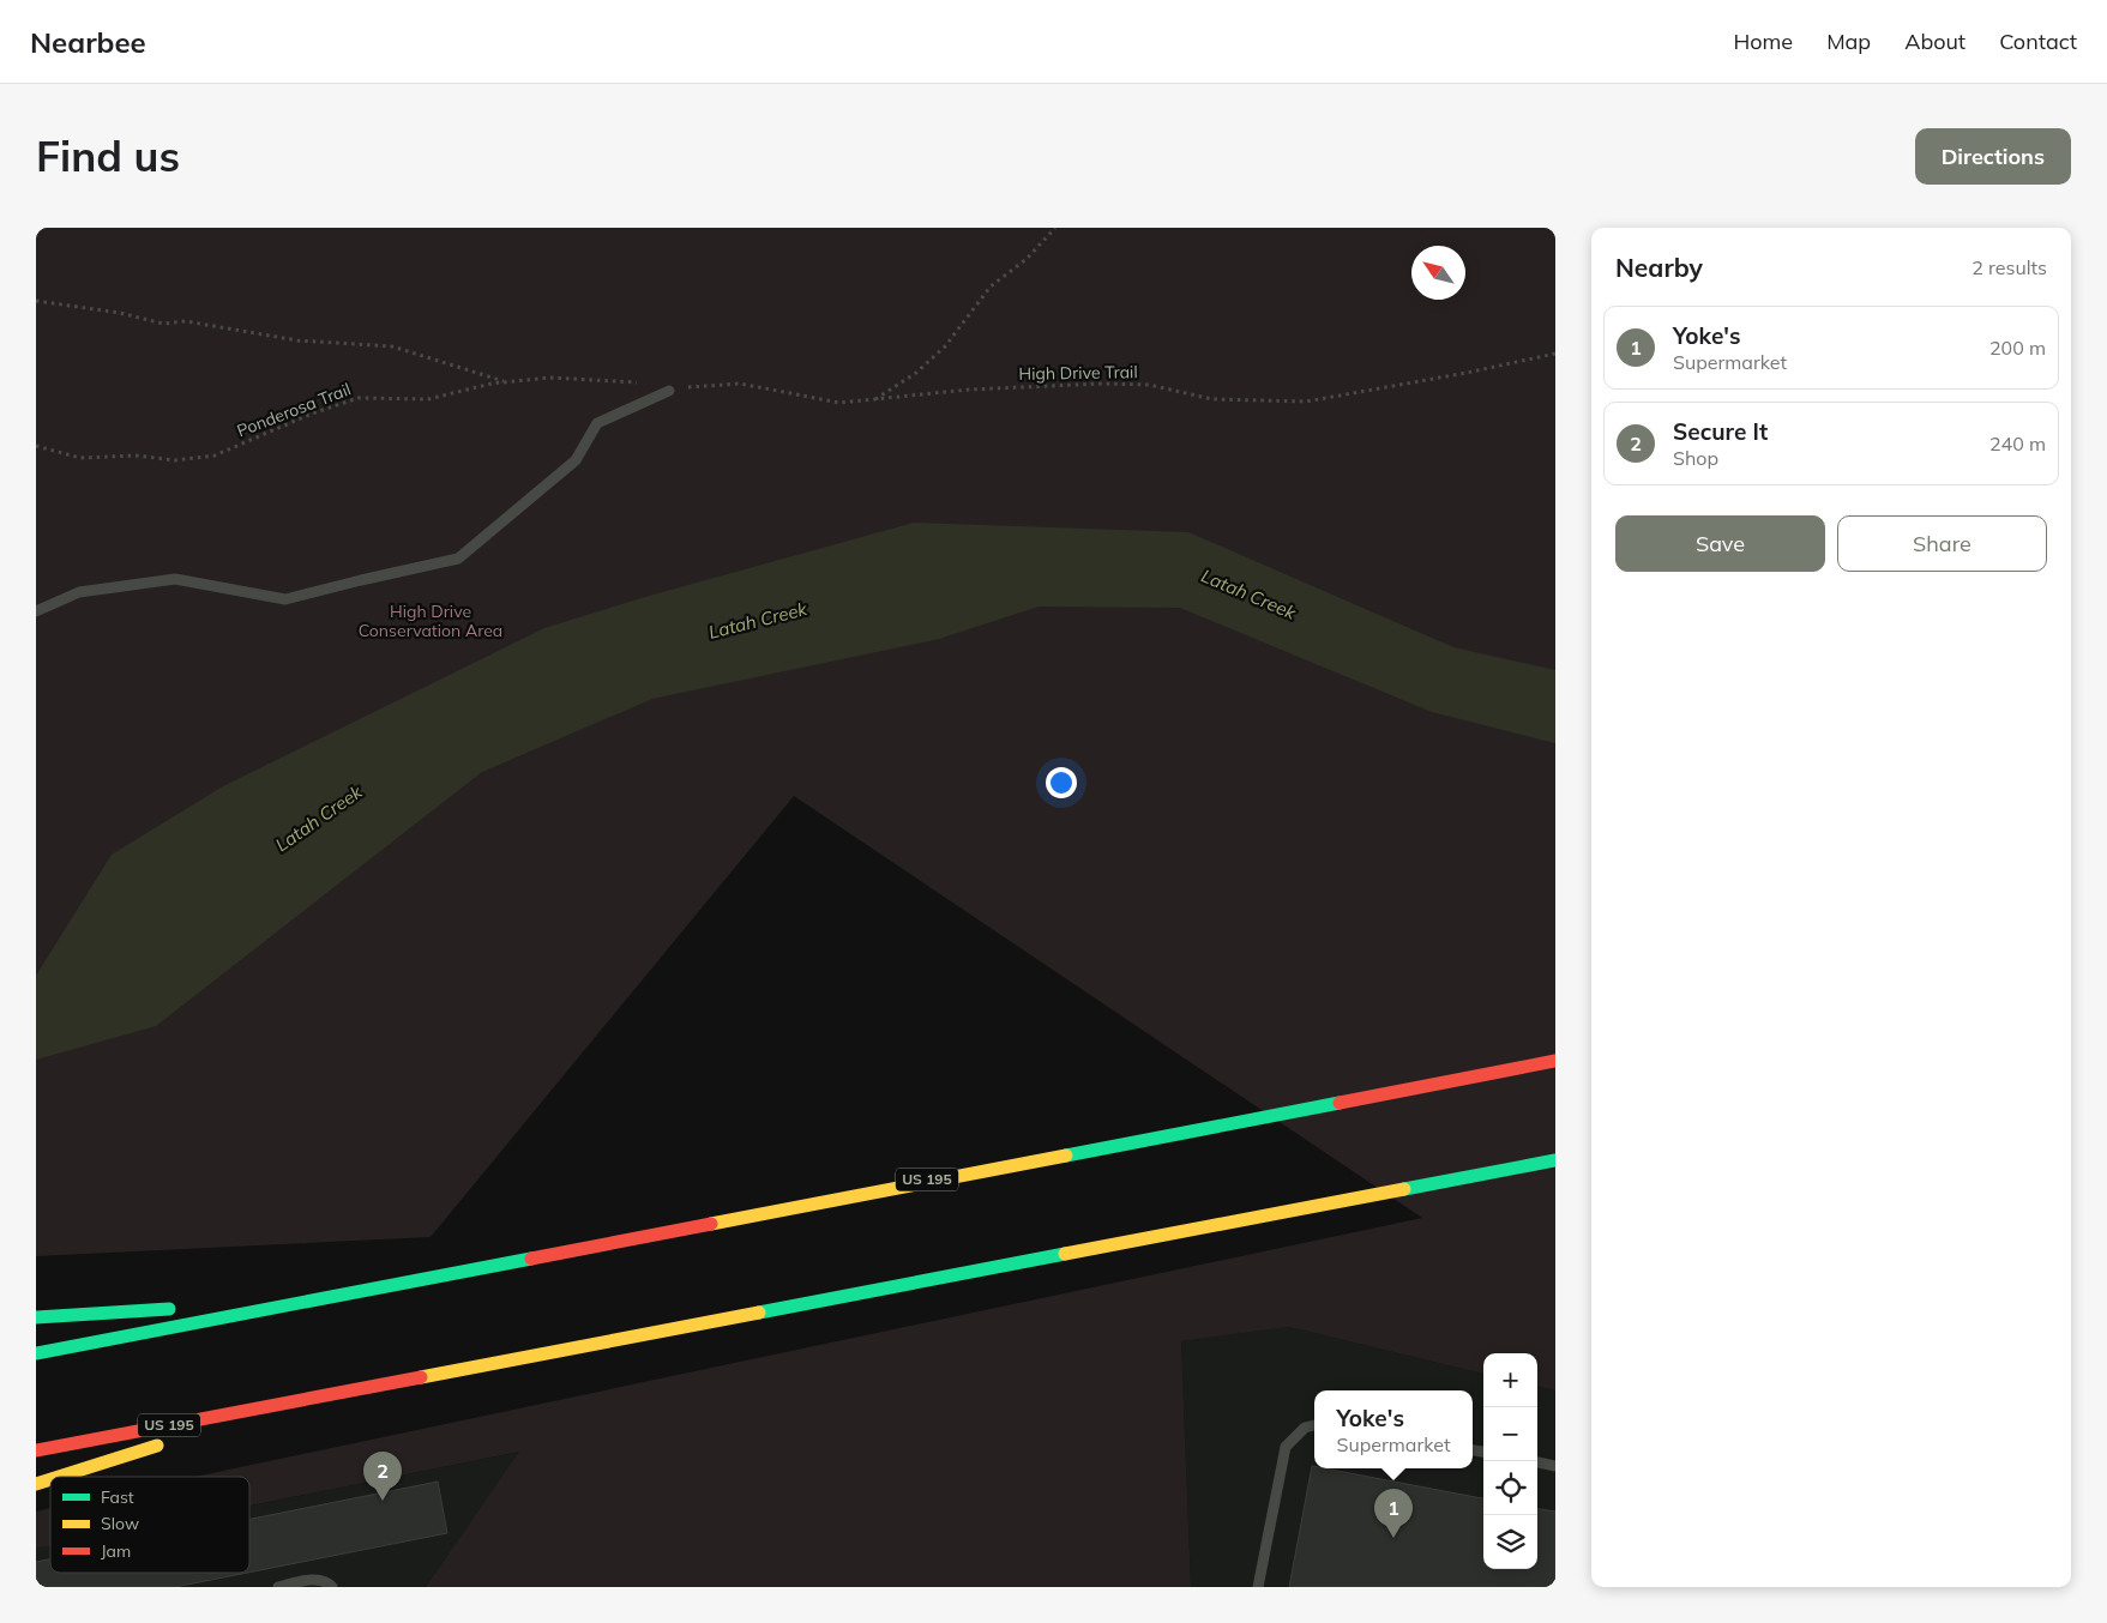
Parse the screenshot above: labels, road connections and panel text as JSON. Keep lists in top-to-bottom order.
{
  "streets": {
    "highway": ["US 195"],
    "path": ["High Drive Trail", "Ponderosa Trail"]
  },
  "crossings": [
    ["High Drive Trail", "Ponderosa Trail"]
  ],
  "water": ["Latah Creek"],
  "parks": ["High Drive Conservation Area"],
  "legend": ["Fast", "Slow", "Jam"],
  "north": "top left",
  "page": {
    "header": "Nearbee",
    "nav": [
      "Home",
      "Map",
      "About",
      "Contact"
    ],
    "buttons": [
      "Directions",
      ["Save", "Share"]
    ],
    "title": "Find us",
    "heading": ["Nearby", "2 results"],
    "list": [
      {
        "mark": "1",
        "name": "Yoke's",
        "note": "Supermarket",
        "value": "200 m"
      },
      {
        "mark": "2",
        "name": "Secure It",
        "note": "Shop",
        "value": "240 m"
      }
    ],
    "map_buttons": ["+", "−"],
    "popup": ["Yoke's", "Supermarket"],
    "pins": ["2", "1"]
  }
}
